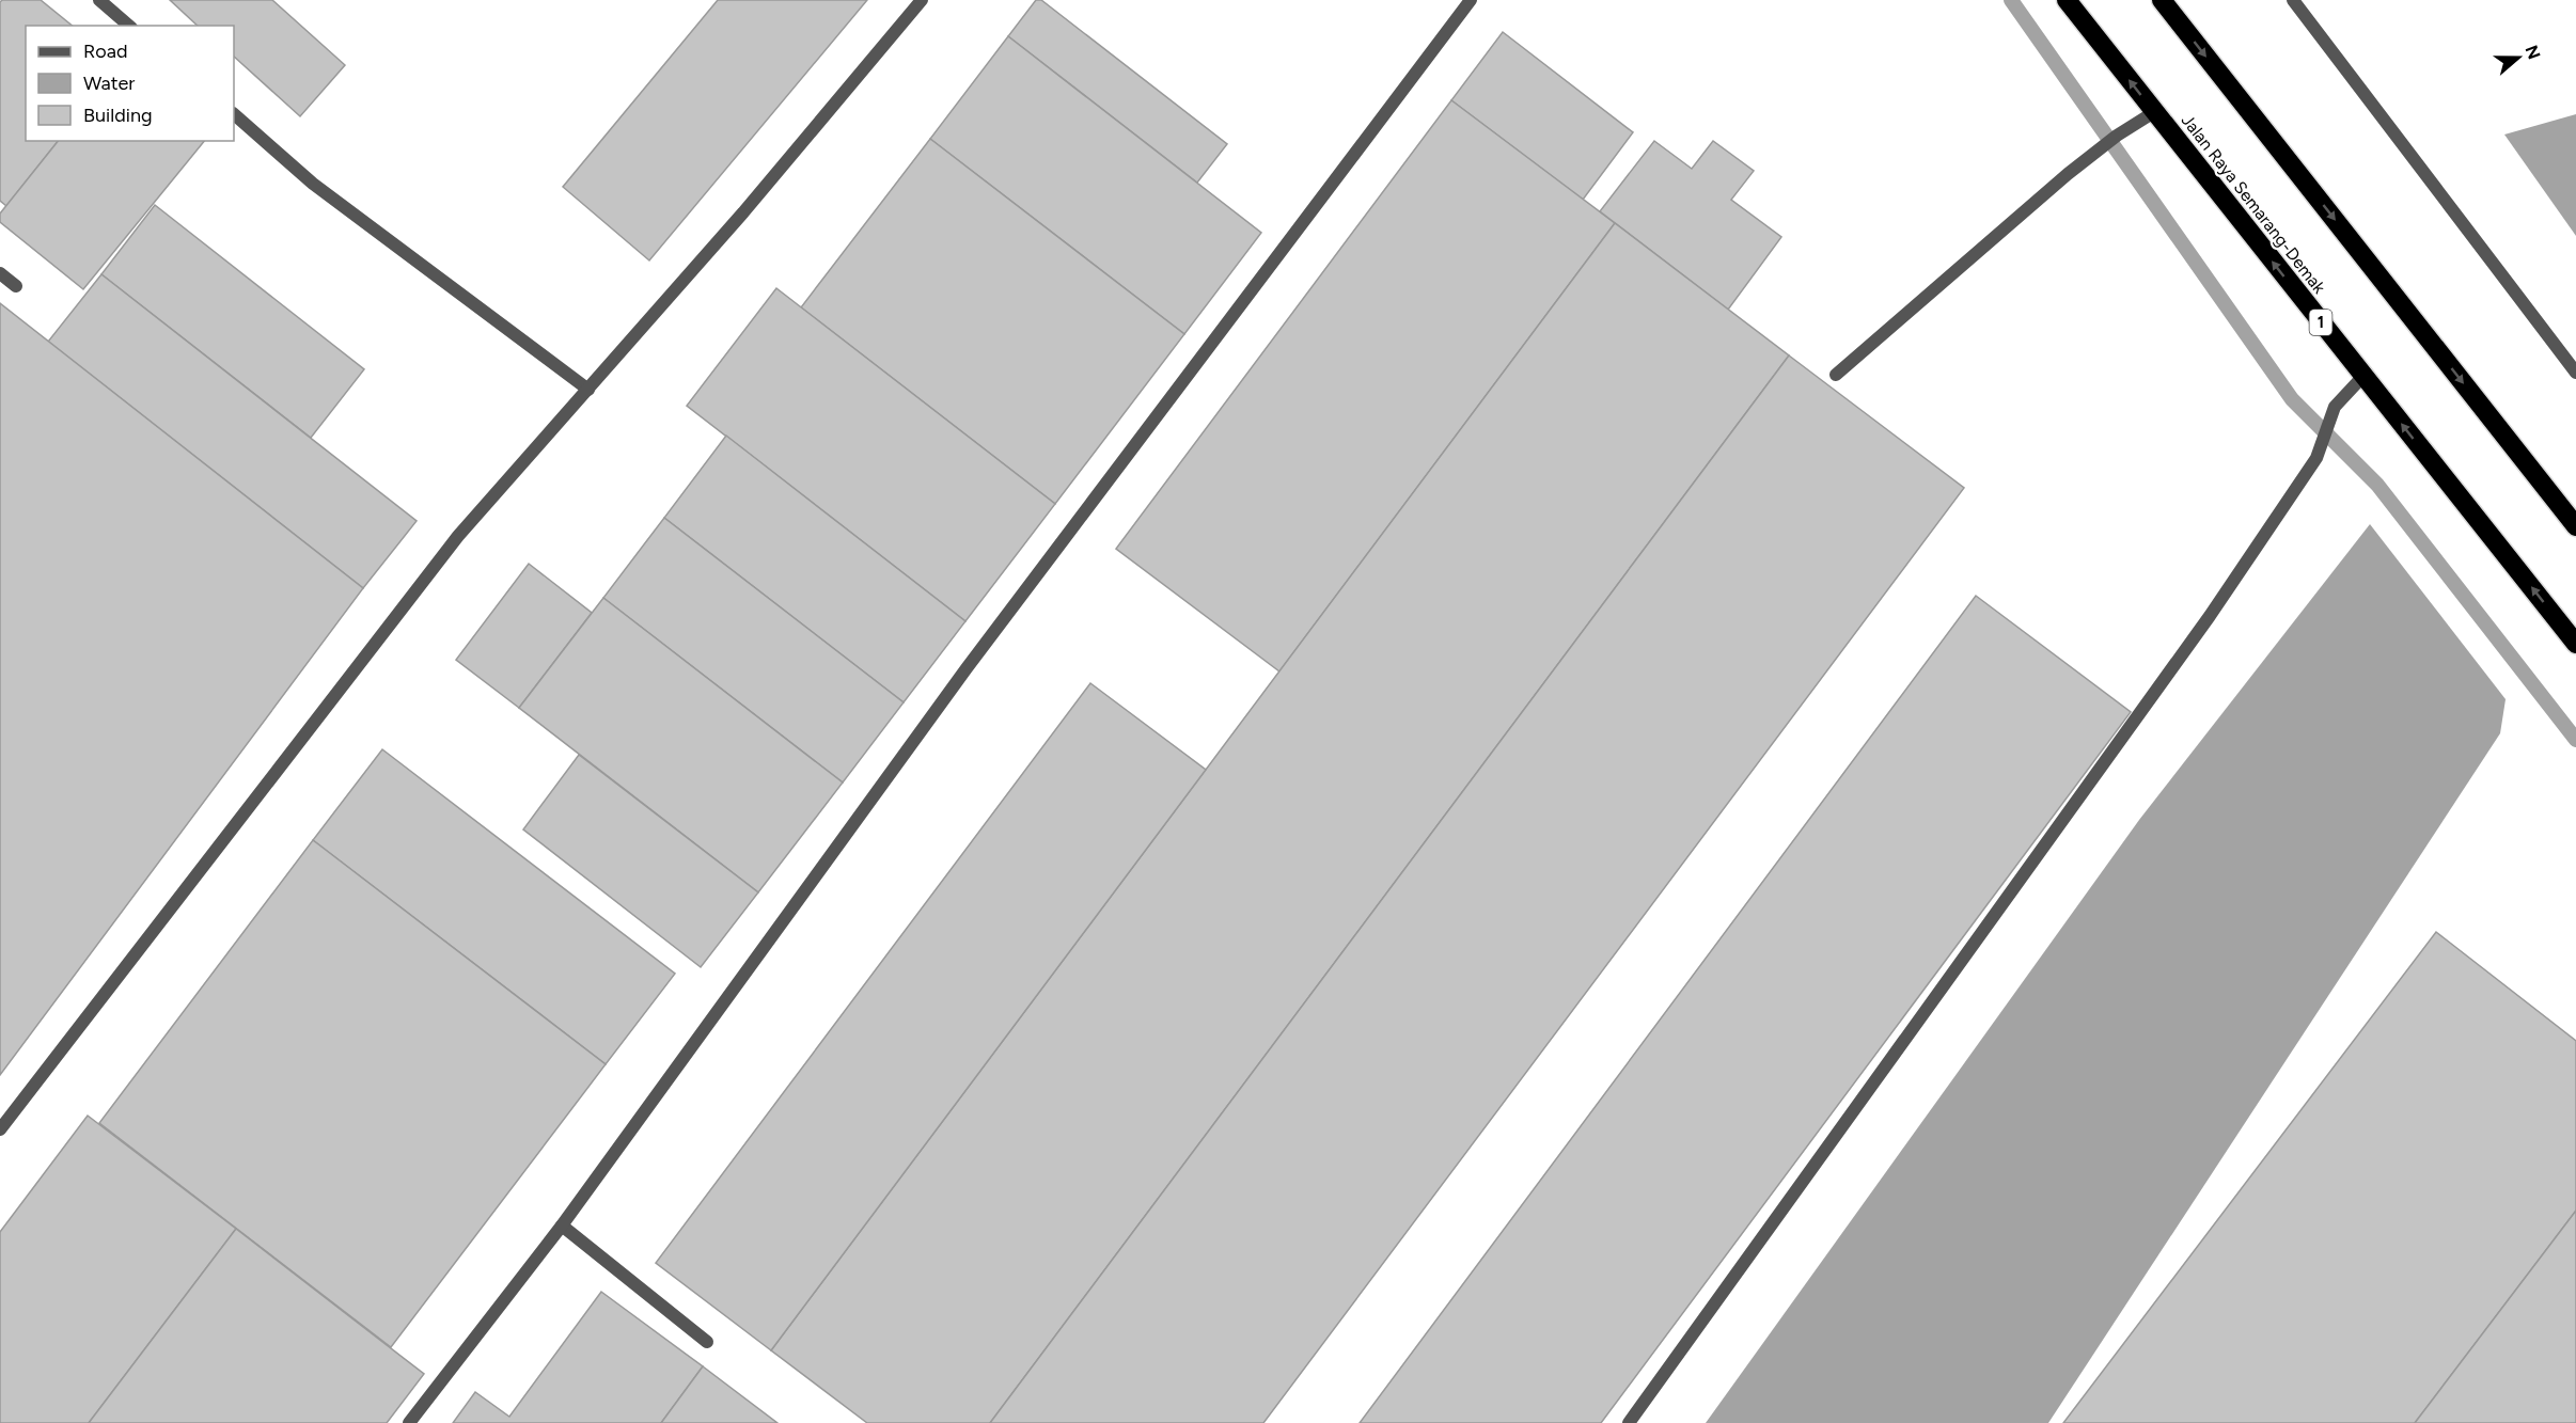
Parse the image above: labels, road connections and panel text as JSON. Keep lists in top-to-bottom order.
{
  "streets": {
    "highway": ["Jalan Raya Semarang-Demak", "1"]
  },
  "legend": ["Road", "Water", "Building"],
  "north": "right"
}
